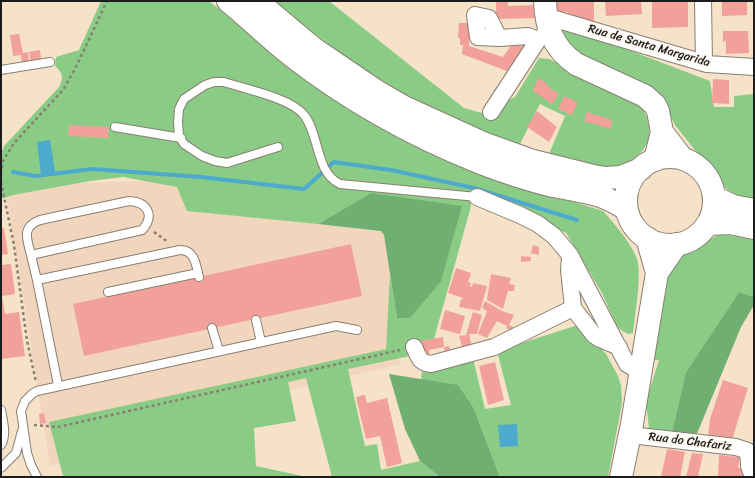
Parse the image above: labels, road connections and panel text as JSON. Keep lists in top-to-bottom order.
{
  "streets": {
    "street": ["Rua de Santa Margarida", "Rua do Chafariz"]
  }
}
